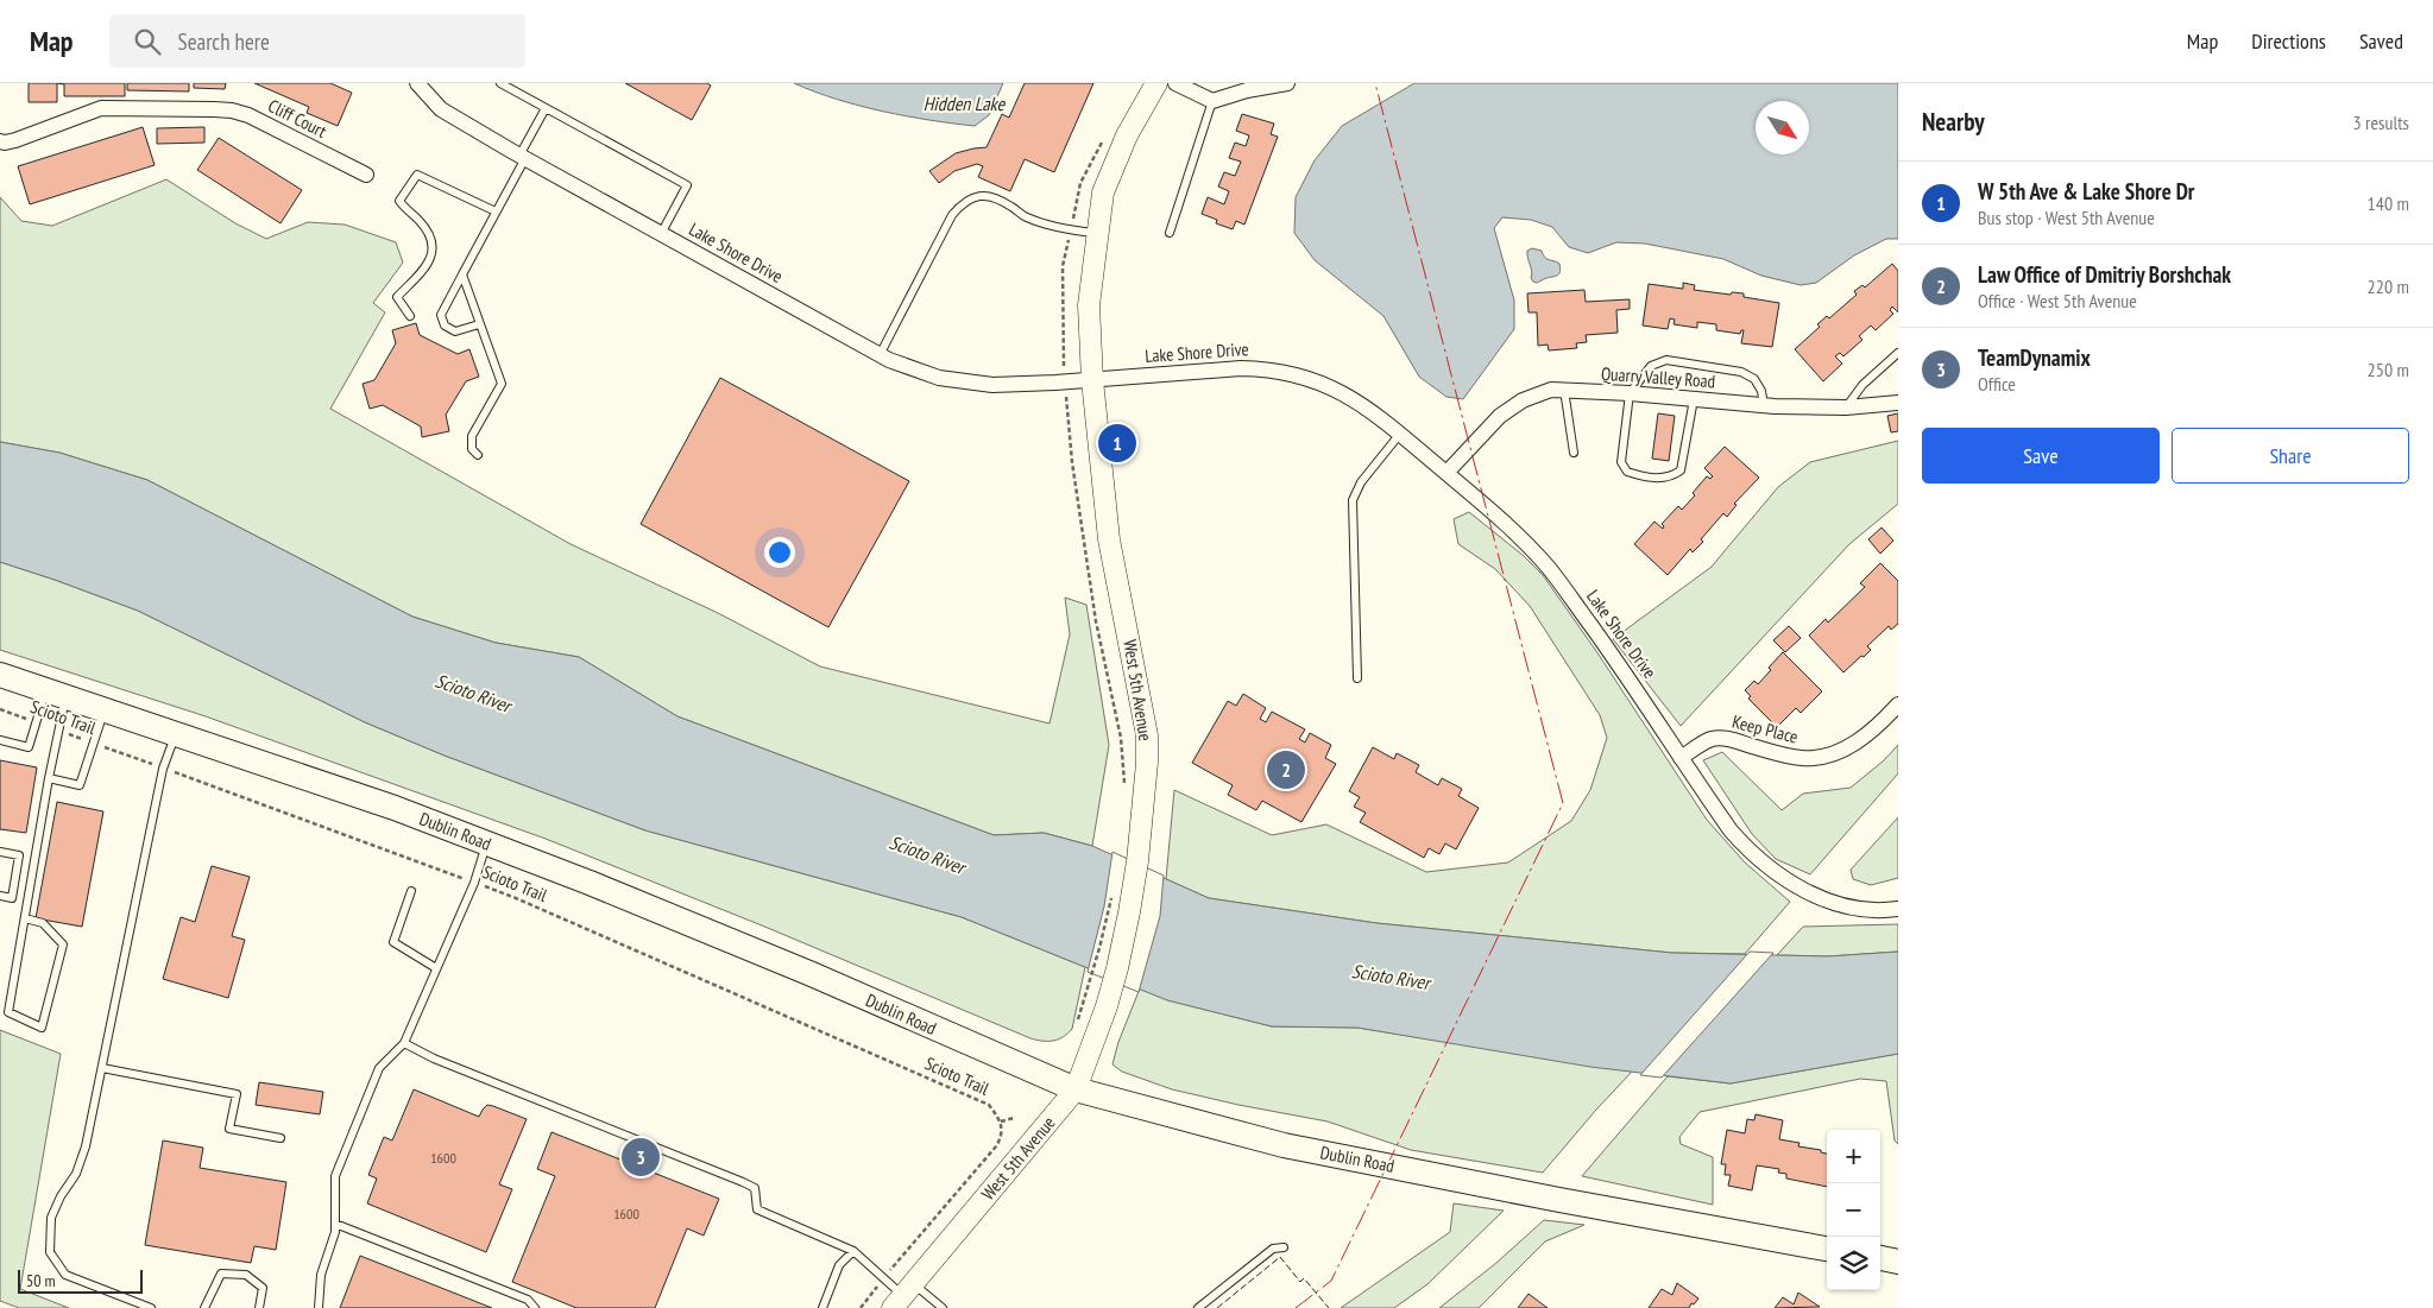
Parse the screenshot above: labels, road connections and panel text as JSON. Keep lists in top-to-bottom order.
{
  "streets": {
    "main road": ["West 5th Avenue", "Dublin Road"],
    "street": [
      "Cliff Court",
      "Lake Shore Drive",
      "Quarry Valley Road",
      "Keep Place"
    ],
    "path": ["Scioto Trail"]
  },
  "crossings": [
    ["Lake Shore Drive", "Quarry Valley Road"],
    ["Lake Shore Drive", "West 5th Avenue"],
    ["Lake Shore Drive", "Keep Place"],
    ["West 5th Avenue", "Dublin Road"]
  ],
  "water": ["Hidden Lake", "Scioto River"],
  "house_numbers": ["1600", "1600"],
  "scale_bar": "50 m",
  "north": "bottom right",
  "page": {
    "header": "Map",
    "search": "Search here",
    "nav": ["Map", "Directions", "Saved"],
    "heading": ["Nearby", "3 results"],
    "list": [
      {
        "mark": "1",
        "name": "W 5th Ave & Lake Shore Dr",
        "note": "Bus stop · West 5th Avenue",
        "value": "140 m"
      },
      {
        "mark": "2",
        "name": "Law Office of Dmitriy Borshchak",
        "note": "Office · West 5th Avenue",
        "value": "220 m"
      },
      {
        "mark": "3",
        "name": "TeamDynamix",
        "note": "Office",
        "value": "250 m"
      }
    ],
    "buttons": ["Save", "Share"],
    "pins": ["1", "2", "3"],
    "map_buttons": ["+", "−"],
    "scale": "50 m"
  }
}
